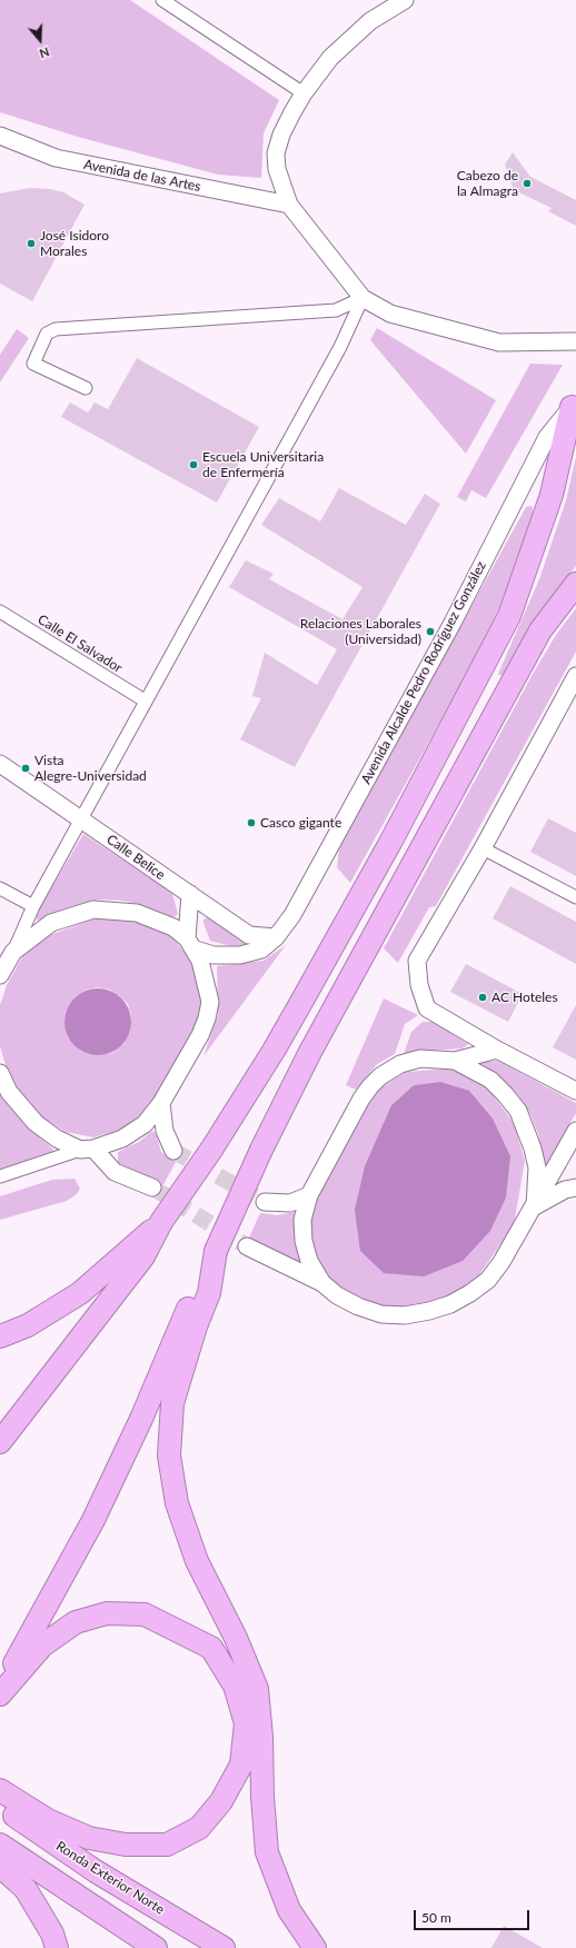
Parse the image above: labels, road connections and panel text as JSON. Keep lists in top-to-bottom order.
{
  "streets": {
    "highway": ["Ronda Exterior Norte"],
    "street": [
      "Avenida de las Artes",
      "Calle El Salvador",
      "Avenida Alcalde Pedro Rodríguez González",
      "Calle Belice"
    ]
  },
  "crossings": [
    ["Avenida Alcalde Pedro Rodríguez González", "Calle Belice"]
  ],
  "places": [
    "Cabezo de la Almagra",
    "José Isidoro Morales",
    "Escuela Universitaria de Enfermería",
    "Relaciones Laborales (Universidad)",
    "Vista Alegre-Universidad",
    "Casco gigante",
    "AC Hoteles"
  ],
  "scale_bar": "50 m",
  "north": "bottom"
}
